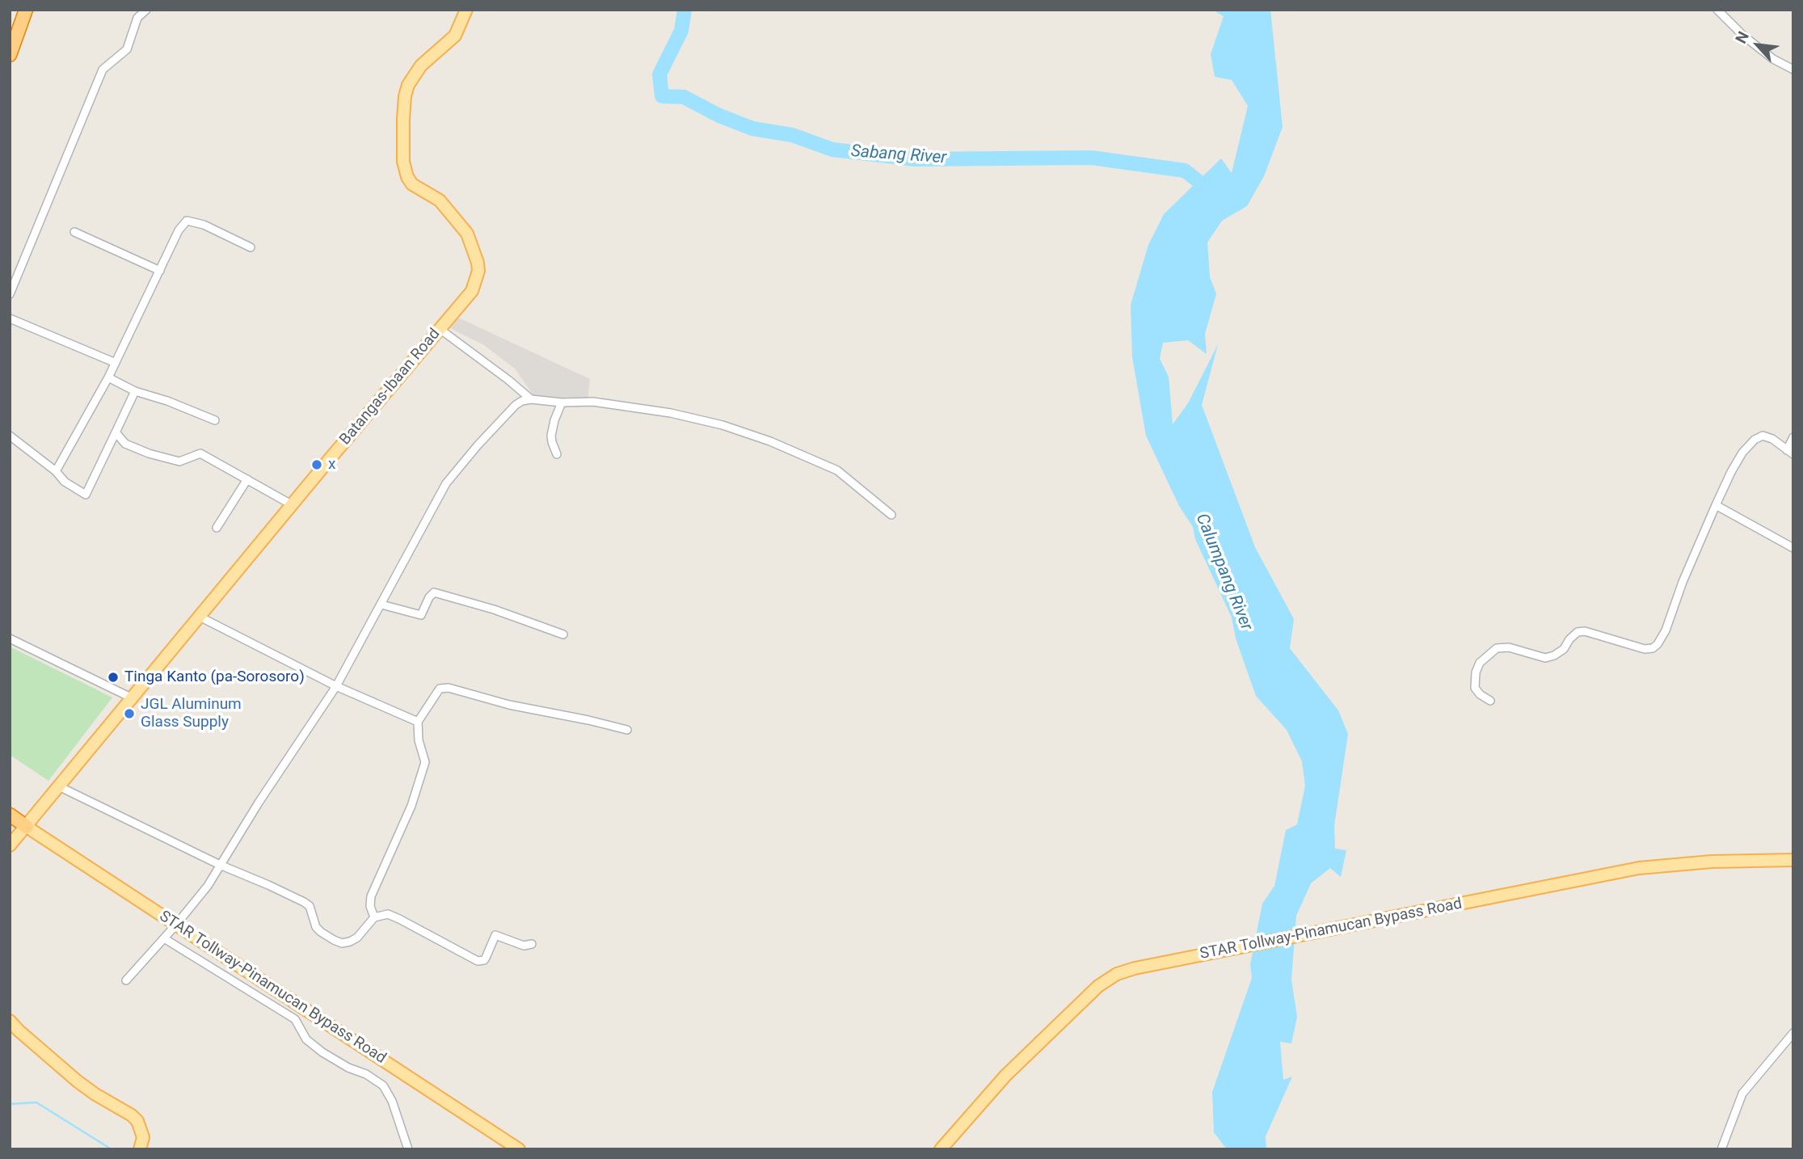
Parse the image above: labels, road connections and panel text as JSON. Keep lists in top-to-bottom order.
{
  "streets": {
    "main road": ["Batangas-Ibaan Road", "STAR Tollway-Pinamucan Bypass Road"]
  },
  "crossings": [
    ["Batangas-Ibaan Road", "STAR Tollway-Pinamucan Bypass Road"]
  ],
  "water": ["Sabang River", "Calumpang River"],
  "places": ["x", "Tinga Kanto (pa-Sorosoro)", "JGL Aluminum Glass Supply"],
  "north": "top left"
}
